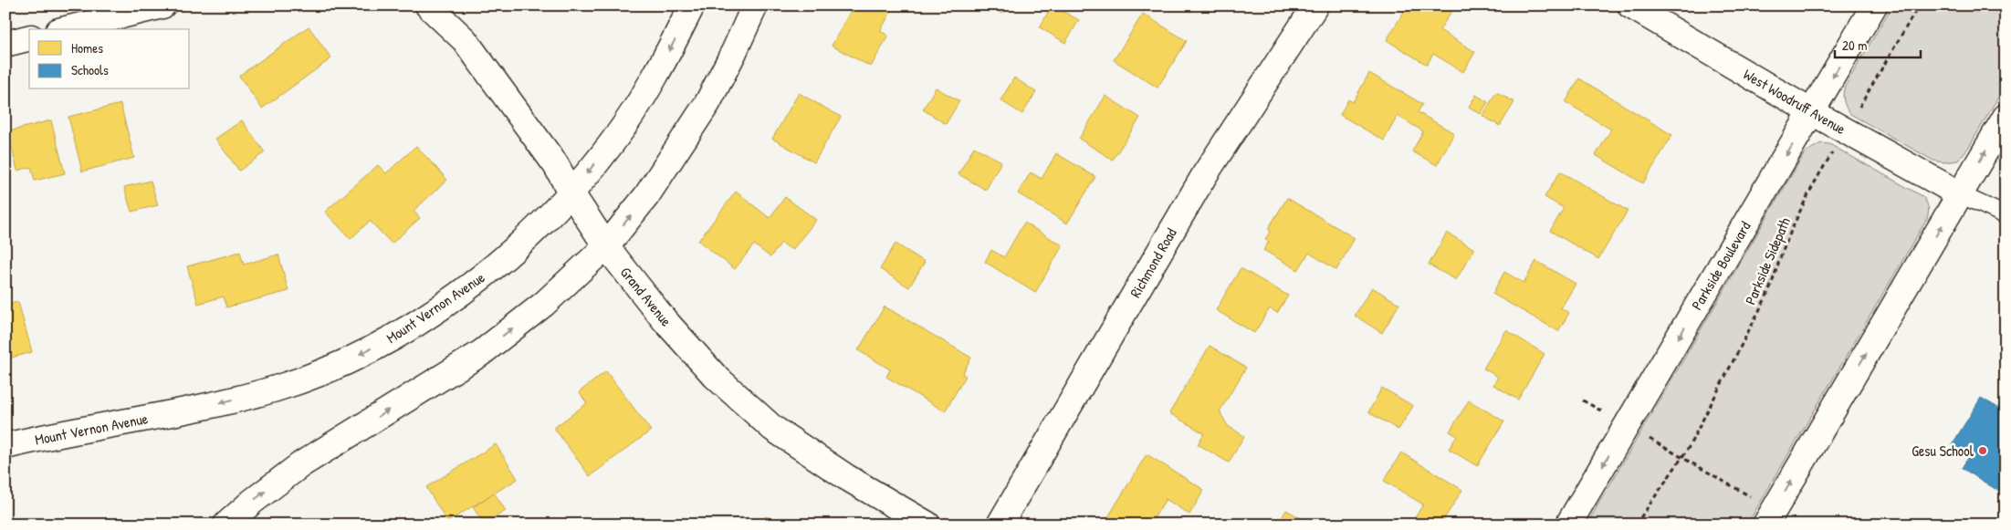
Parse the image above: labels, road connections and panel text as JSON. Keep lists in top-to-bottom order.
{
  "streets": {
    "street": [
      "West Woodruff Avenue",
      "Richmond Road",
      "Parkside Boulevard",
      "Grand Avenue",
      "Mount Vernon Avenue"
    ],
    "path": ["Parkside Sidepath"]
  },
  "crossings": [
    ["West Woodruff Avenue", "Parkside Sidepath"],
    ["West Woodruff Avenue", "Parkside Boulevard"],
    ["Grand Avenue", "Mount Vernon Avenue"]
  ],
  "places": ["Gesu School"],
  "legend": ["Homes", "Schools"],
  "scale_bar": "20 m"
}
